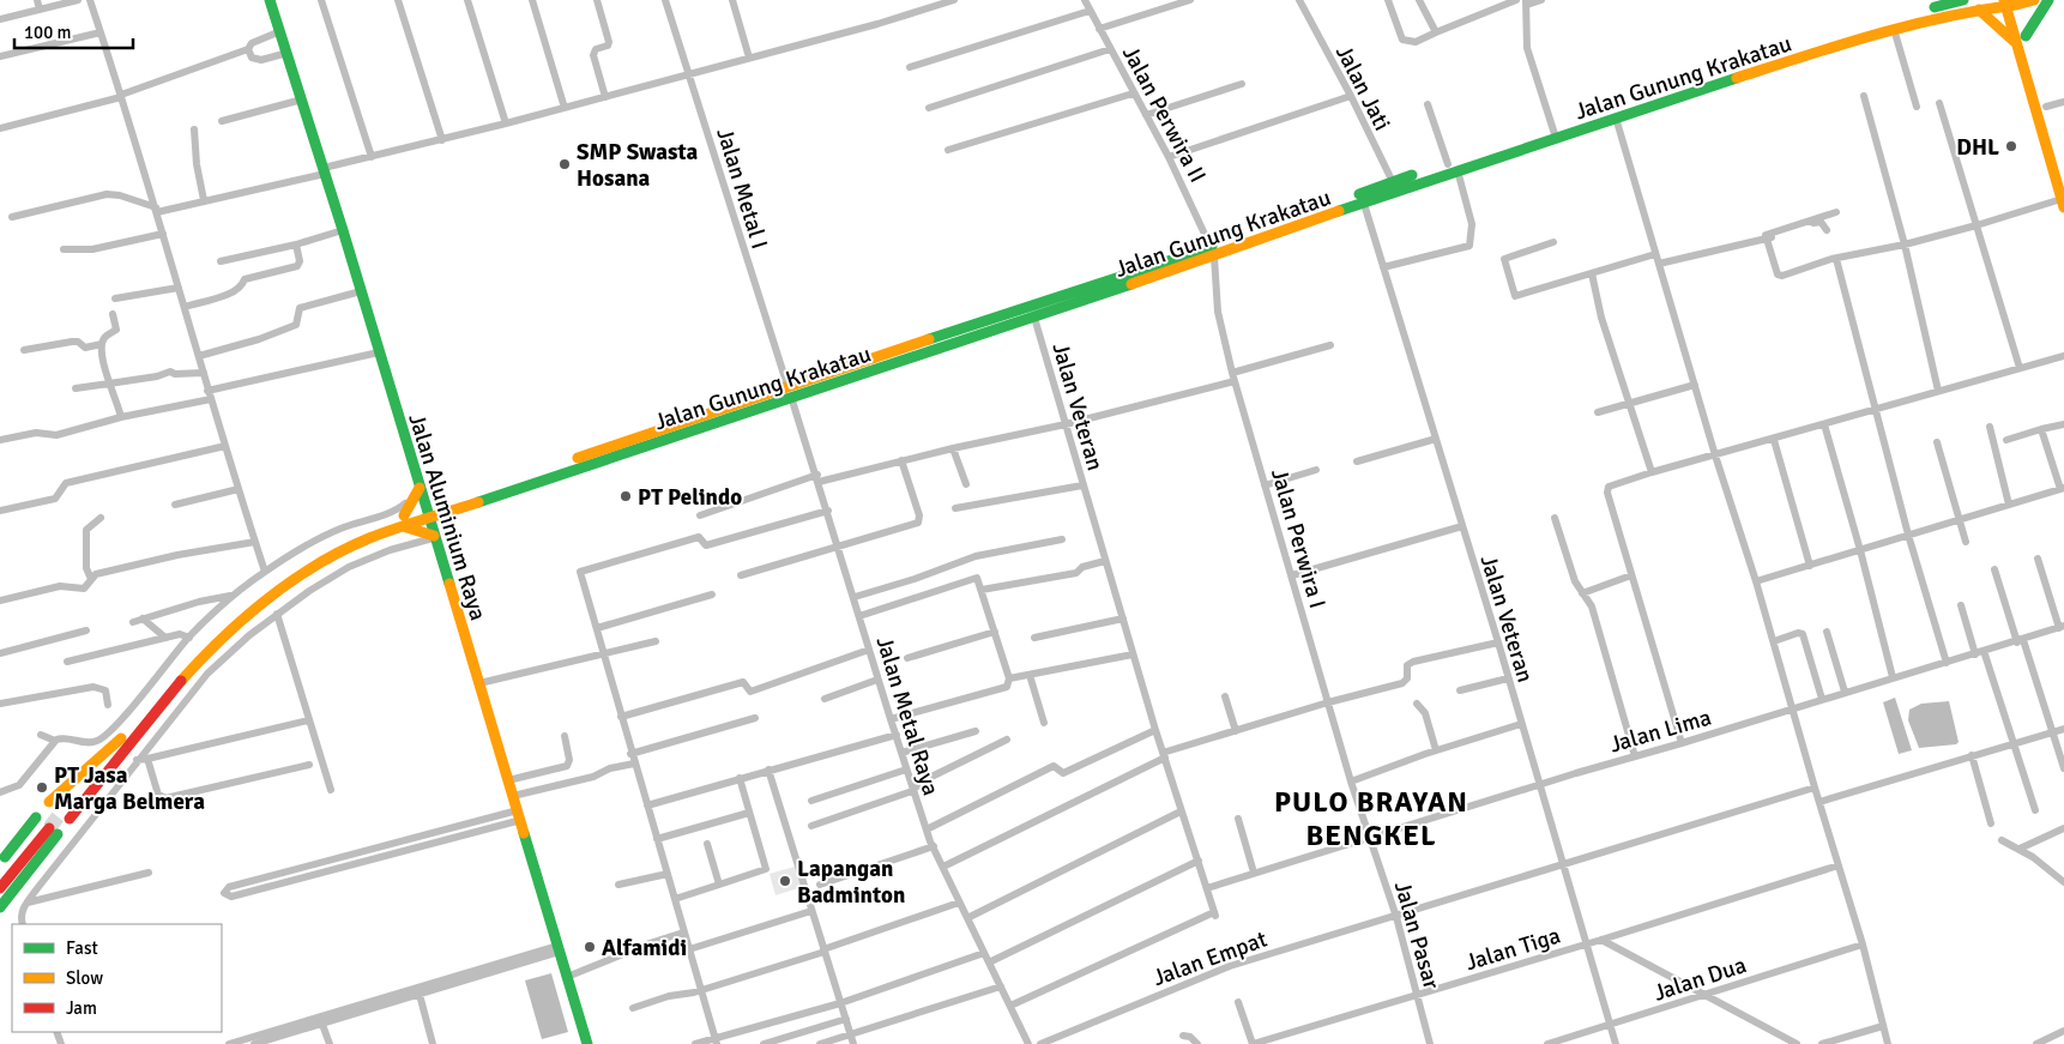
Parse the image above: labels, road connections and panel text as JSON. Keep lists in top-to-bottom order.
{
  "streets": {
    "main road": ["Jalan Gunung Krakatau", "Jalan Aluminium Raya"],
    "street": [
      "Jalan Jati",
      "Jalan Perwira II",
      "Jalan Metal I",
      "Jalan Veteran",
      "Jalan Perwira I",
      "Jalan Metal Raya",
      "Jalan Lima",
      "Jalan Pasar",
      "Jalan Tiga",
      "Jalan Empat",
      "Jalan Dua"
    ]
  },
  "crossings": [
    ["Jalan Gunung Krakatau", "Jalan Jati"],
    ["Jalan Gunung Krakatau", "Jalan Perwira II"],
    ["Jalan Gunung Krakatau", "Jalan Metal I"],
    ["Jalan Gunung Krakatau", "Jalan Veteran"],
    ["Jalan Gunung Krakatau", "Jalan Aluminium Raya"],
    ["Jalan Gunung Krakatau", "Jalan Perwira I"],
    ["Jalan Gunung Krakatau", "Jalan Metal Raya"],
    ["Jalan Perwira II", "Jalan Perwira I"],
    ["Jalan Metal I", "Jalan Metal Raya"],
    ["Jalan Veteran", "Jalan Metal Raya"],
    ["Jalan Veteran", "Jalan Lima"],
    ["Jalan Veteran", "Jalan Tiga"],
    ["Jalan Veteran", "Jalan Empat"],
    ["Jalan Veteran", "Jalan Dua"],
    ["Jalan Perwira I", "Jalan Lima"],
    ["Jalan Perwira I", "Jalan Pasar"],
    ["Jalan Lima", "Jalan Pasar"],
    ["Jalan Pasar", "Jalan Tiga"],
    ["Jalan Pasar", "Jalan Empat"]
  ],
  "districts": ["PULO BRAYAN BENGKEL"],
  "places": [
    "DHL",
    "SMP Swasta Hosana",
    "PT Pelindo",
    "PT Jasa Marga Belmera",
    "Lapangan Badminton",
    "Alfamidi"
  ],
  "legend": ["Fast", "Slow", "Jam"],
  "scale_bar": "100 m"
}
